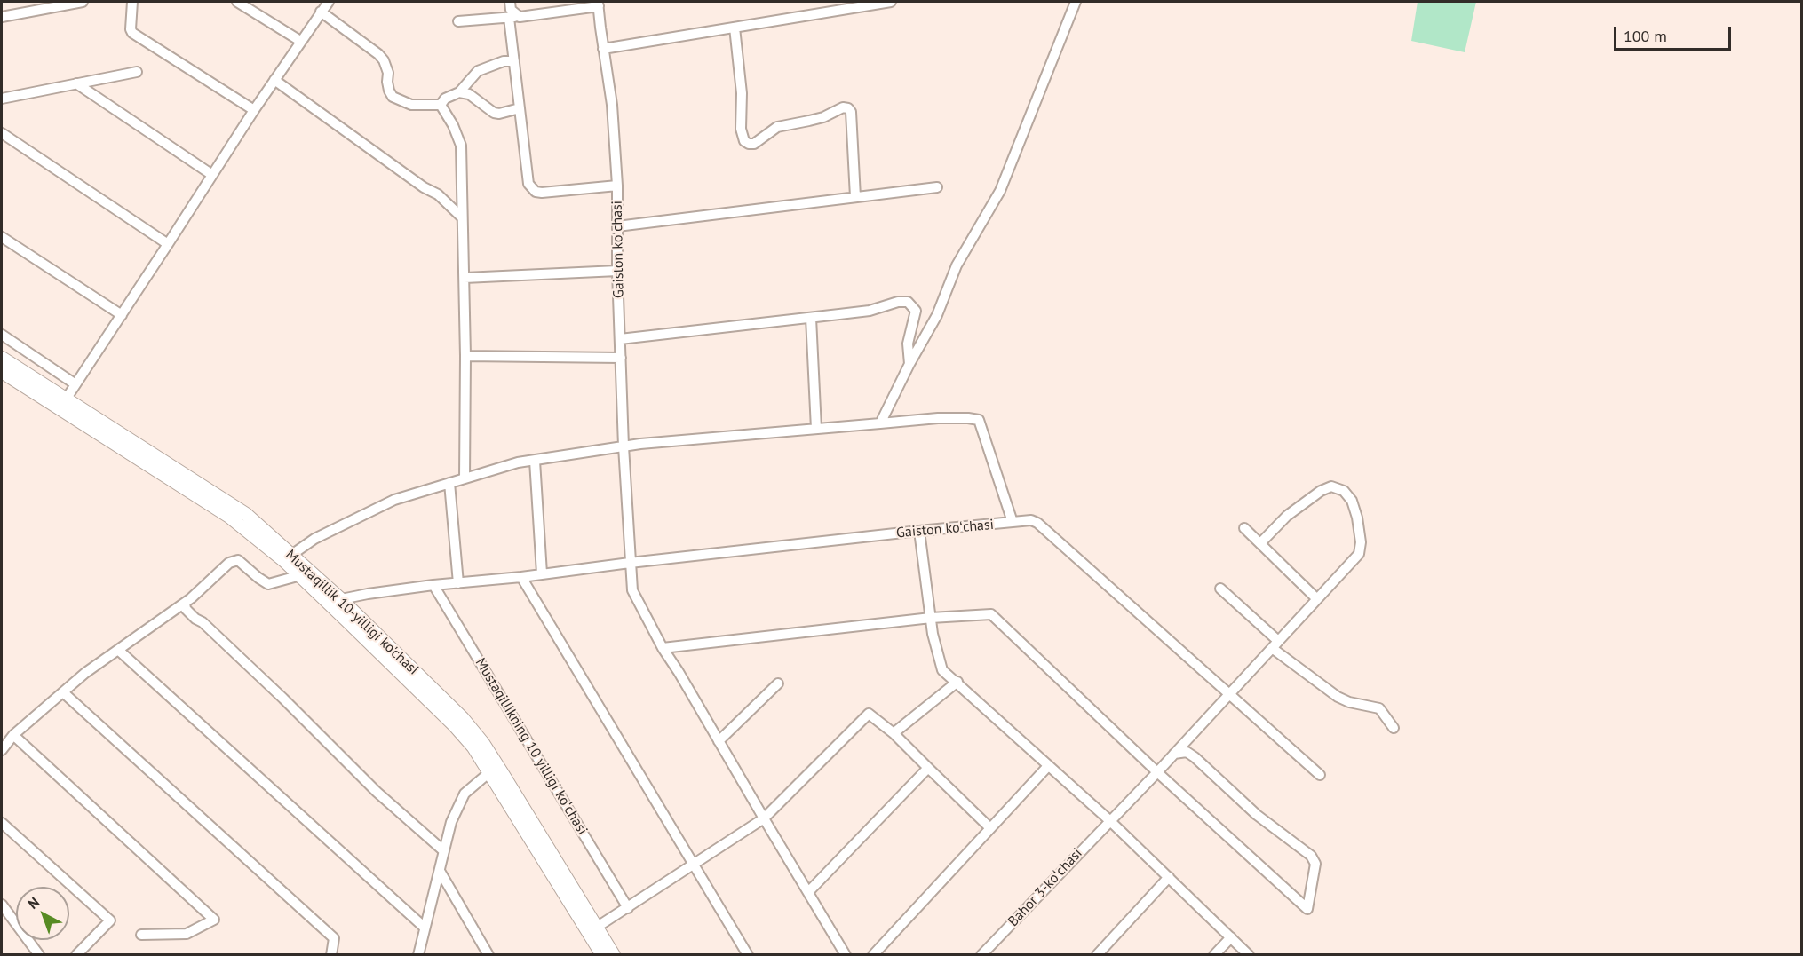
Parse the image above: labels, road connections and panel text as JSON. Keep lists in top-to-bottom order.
{
  "streets": {
    "main road": ["Mustaqillik 10-yilligi ko'chasi"],
    "street": ["Gaiston koʻchasi", "Mustaqillikning 10 yilligi koʻchasi", "Bahor 3-koʻchasi"]
  },
  "crossings": [
    ["Gaiston koʻchasi", "Mustaqillik 10-yilligi ko'chasi"],
    ["Gaiston koʻchasi", "Mustaqillikning 10 yilligi koʻchasi"],
    ["Gaiston koʻchasi", "Bahor 3-koʻchasi"]
  ],
  "scale_bar": "100 m",
  "north": "top left"
}
